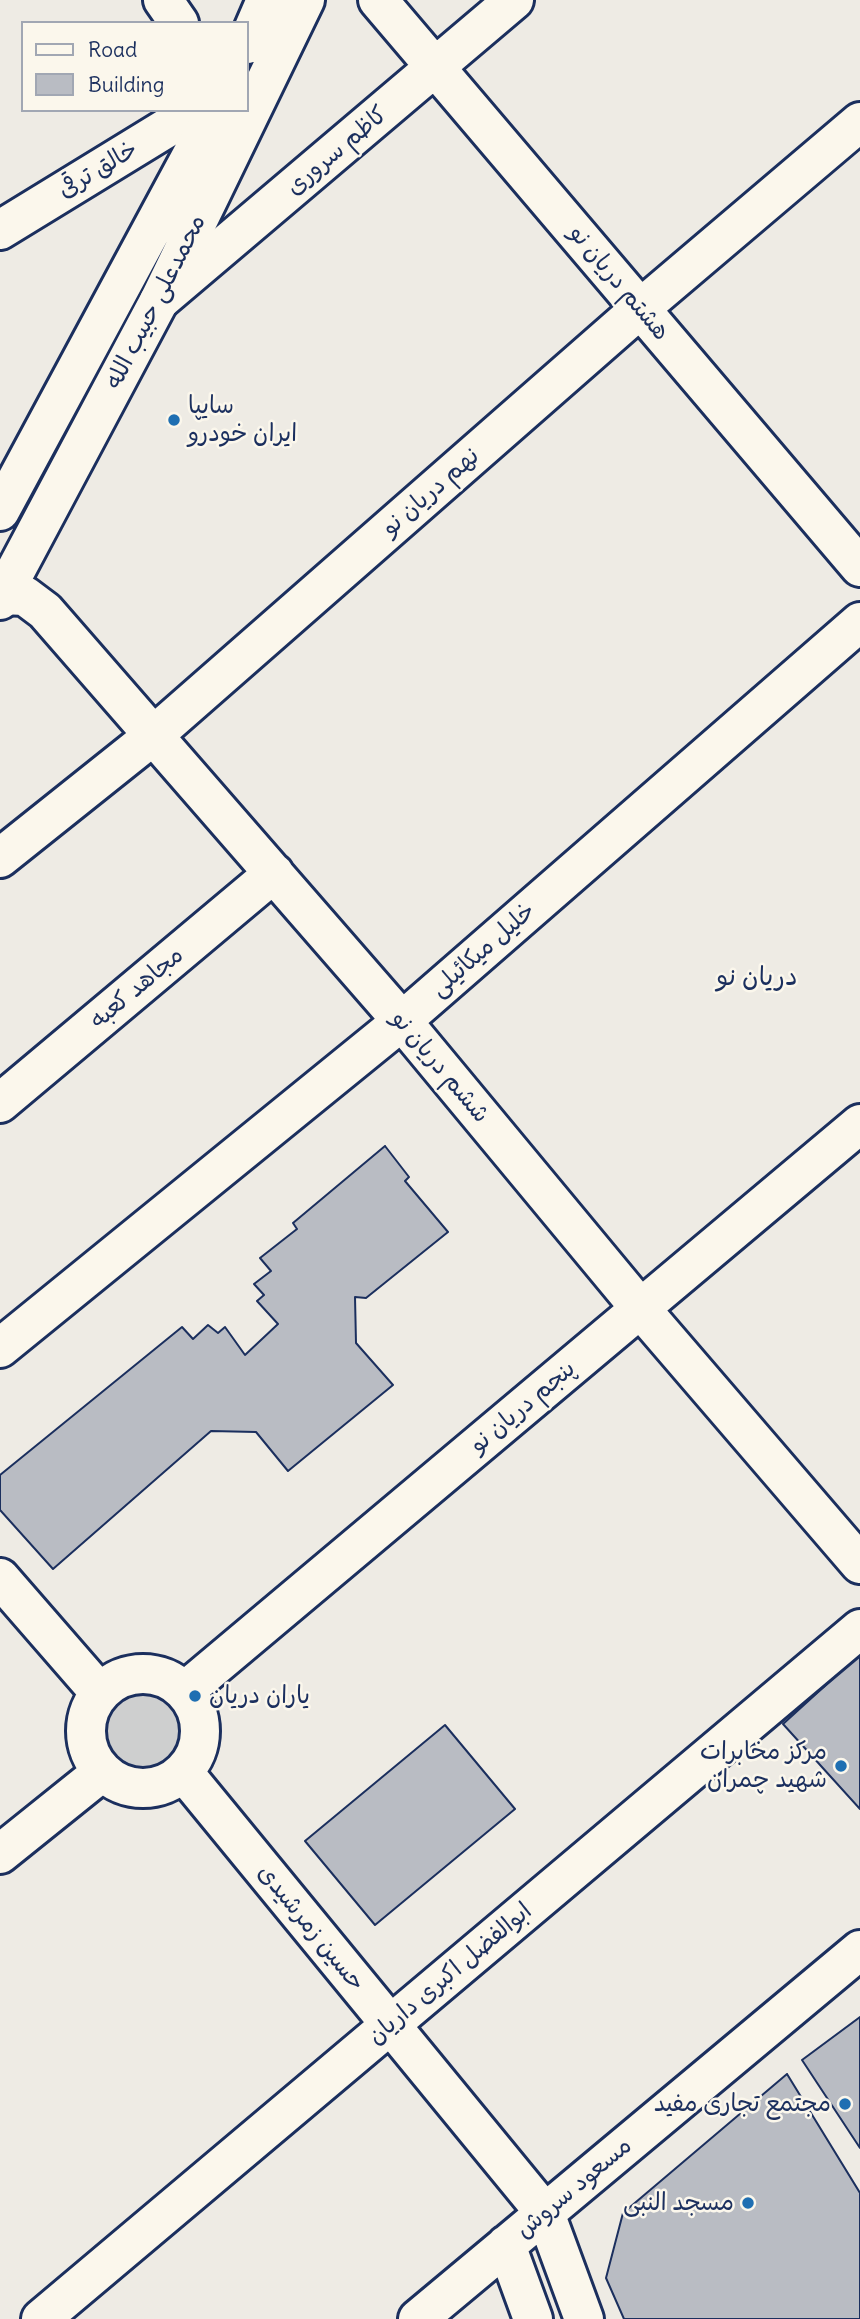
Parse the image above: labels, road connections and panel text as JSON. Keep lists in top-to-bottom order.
{
  "streets": {
    "street": [
      "کاظم سروری",
      "خالق ترقی",
      "هشتم دریان‌ نو",
      "محمدعلی حبیب الله",
      "نهم دریان‌ نو",
      "خلیل میکائیلی",
      "مجاهد کعبه",
      "ششم دریان‌ نو",
      "پنجم دریان‌ نو",
      "حسین زمرشيدی",
      "ابوالفضل اکبری داریان",
      "مسعود سروش"
    ]
  },
  "crossings": [
    ["کاظم سروری", "هشتم دریان‌ نو"],
    ["کاظم سروری", "محمدعلی حبیب الله"],
    ["هشتم دریان‌ نو", "نهم دریان‌ نو"],
    ["محمدعلی حبیب الله", "ششم دریان‌ نو"],
    ["نهم دریان‌ نو", "ششم دریان‌ نو"],
    ["خلیل میکائیلی", "ششم دریان‌ نو"],
    ["مجاهد کعبه", "ششم دریان‌ نو"],
    ["ششم دریان‌ نو", "پنجم دریان‌ نو"],
    ["پنجم دریان‌ نو", "حسین زمرشيدی"],
    ["حسین زمرشيدی", "ابوالفضل اکبری داریان"],
    ["حسین زمرشيدی", "مسعود سروش"]
  ],
  "districts": ["دریان نو"],
  "places": [
    "سایپا ایران خودرو",
    "یاران دریان",
    "مرکز مخابرات شهید چمران",
    "مجتمع تجاری مفید",
    "مسجد النبی"
  ],
  "legend": ["Road", "Building"]
}
